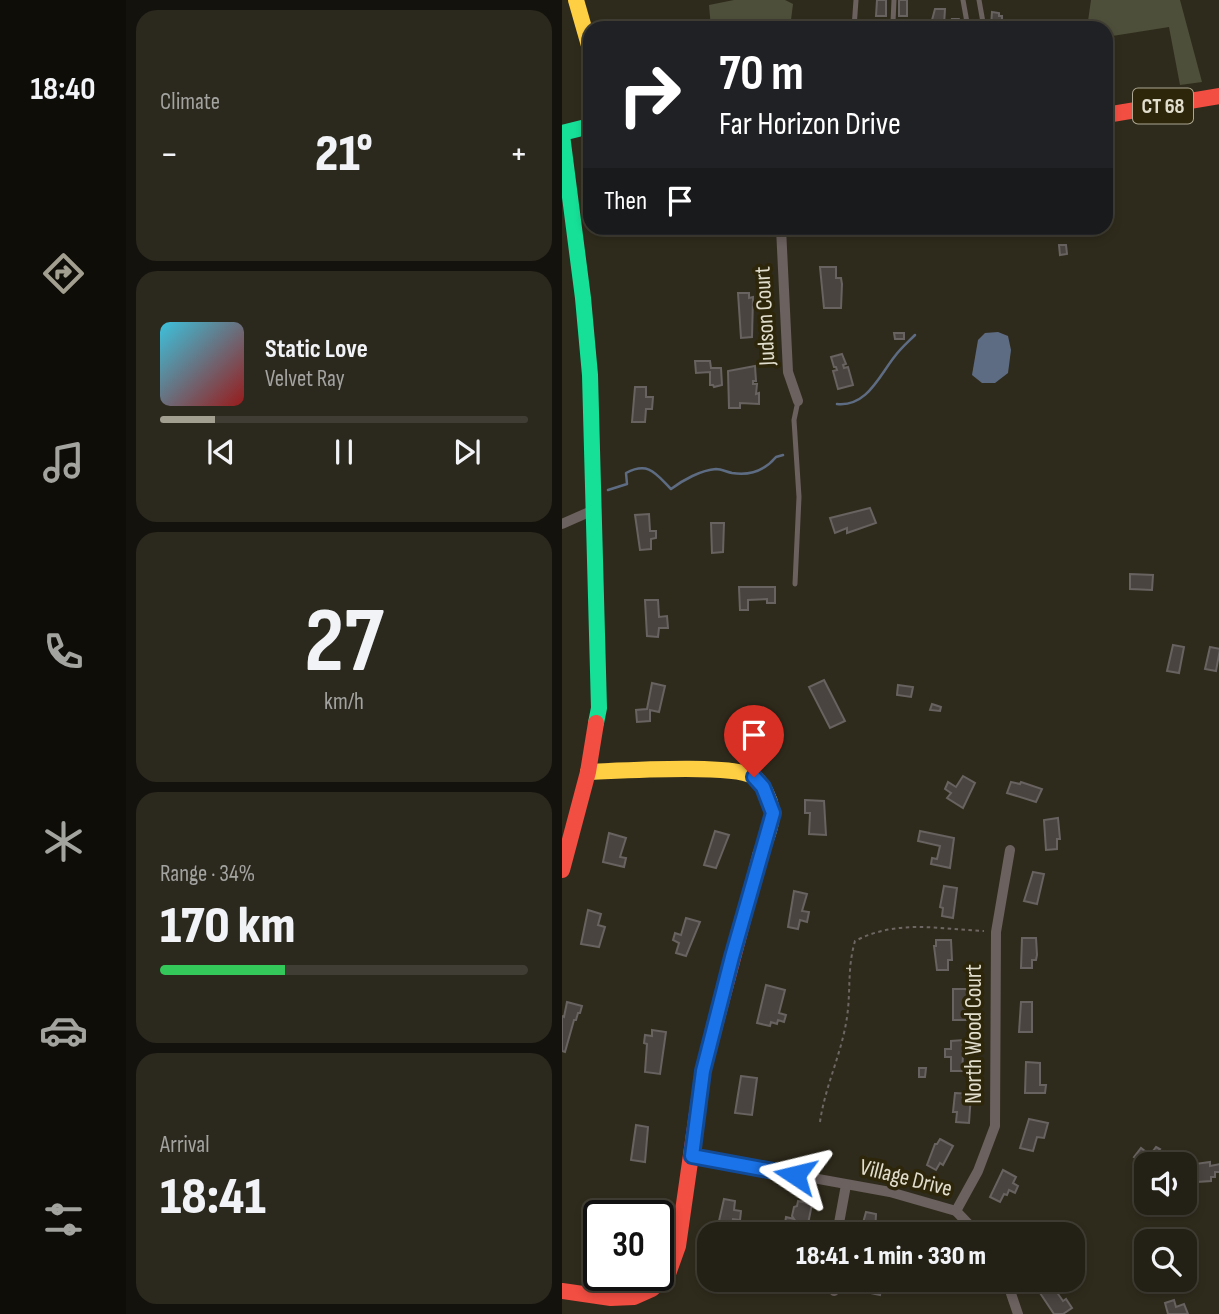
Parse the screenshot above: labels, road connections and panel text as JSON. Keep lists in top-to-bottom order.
{
  "streets": {
    "street": [
      "CT 68",
      "Judson Court",
      "North Wood Court",
      "Village Drive"
    ]
  },
  "crossings": [
    ["North Wood Court", "Village Drive"]
  ],
  "page": {
    "tabs": "18:40",
    "tile": [
      "Climate",
      ["27", "km/h"],
      ["Range · 34%", "170 km"],
      ["Arrival", "18:41"]
    ],
    "turn": ["70 m", "Far Horizon Drive"],
    "heat": ["−", "21°", "+"],
    "then": "Then",
    "song": ["Static Love", "Velvet Ray"],
    "limit": "30",
    "trip": "18:41 · 1 min · 330 m"
  }
}
